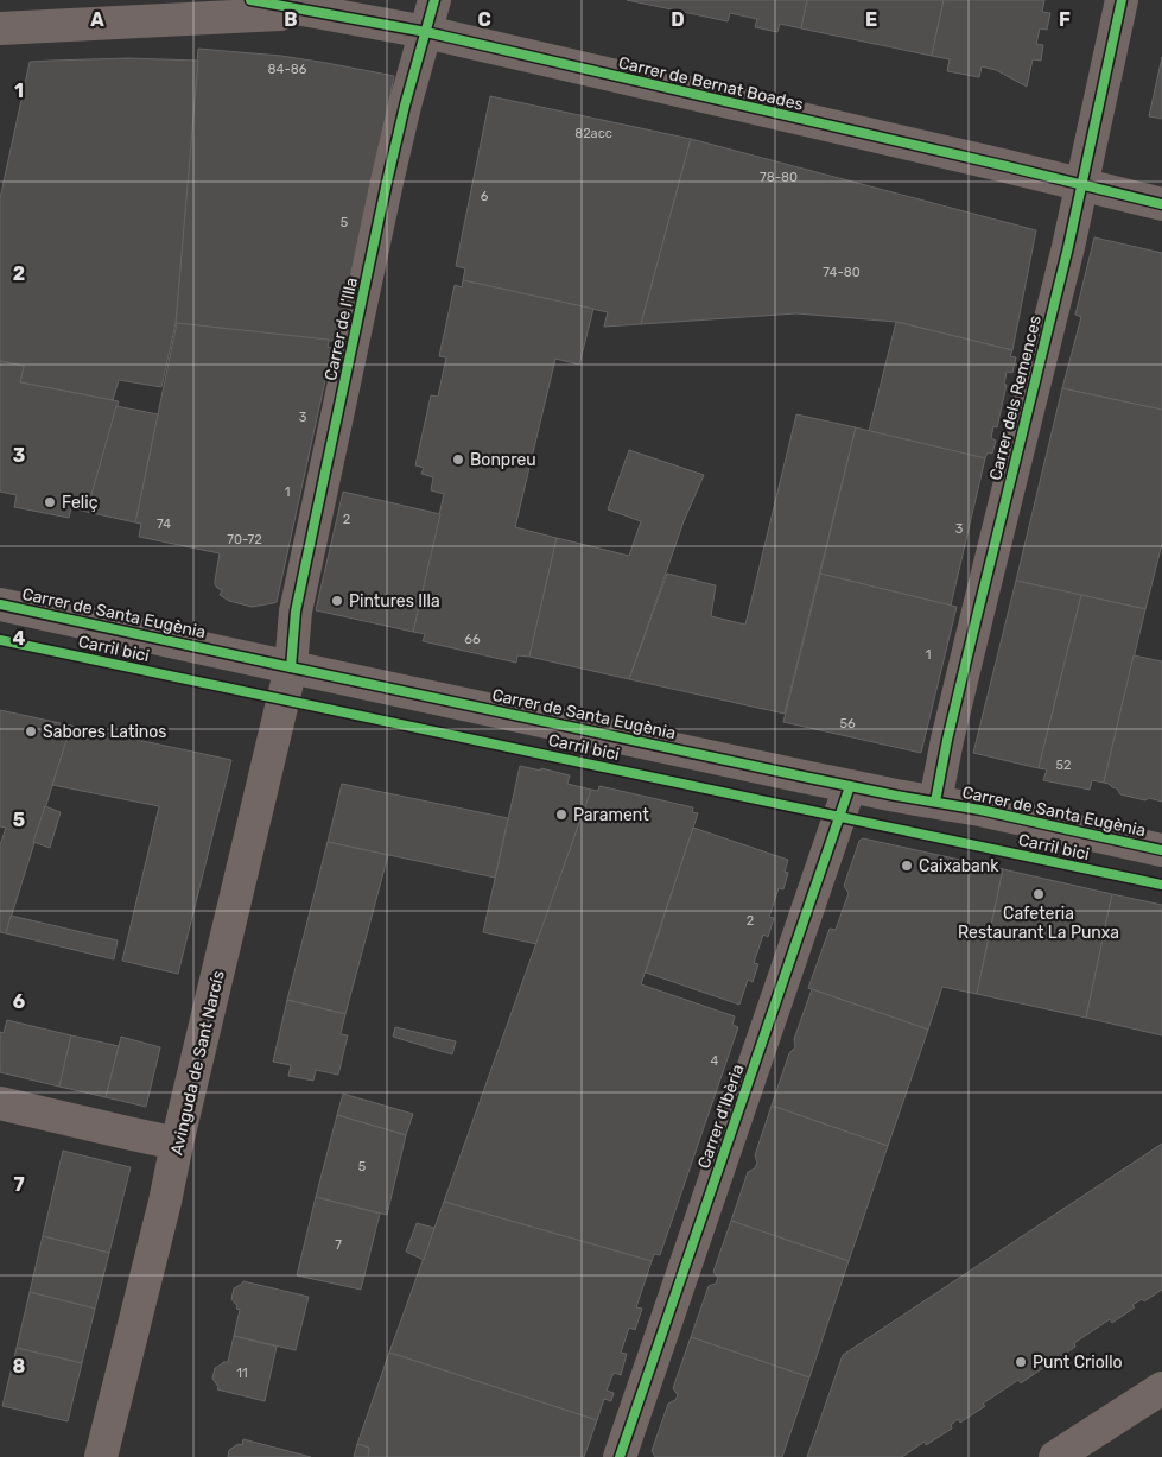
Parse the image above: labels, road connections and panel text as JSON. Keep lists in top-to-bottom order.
{
  "streets": {
    "street": [
      "Carrer de Bernat Boades",
      "Carrer de l'Illa",
      "Carrer dels Remences",
      "Carrer de Santa Eugènia",
      "Avinguda de Sant Narcís",
      "Carrer d'Ibèria"
    ],
    "cycle path": ["Carril bici"]
  },
  "crossings": [
    ["Carrer de Bernat Boades", "Carrer de l'Illa"],
    ["Carrer de Bernat Boades", "Carrer dels Remences"],
    ["Carrer de l'Illa", "Carrer de Santa Eugènia"],
    ["Carrer de l'Illa", "Avinguda de Sant Narcís"],
    ["Carrer dels Remences", "Carrer de Santa Eugènia"],
    ["Carrer de Santa Eugènia", "Avinguda de Sant Narcís"],
    ["Carrer de Santa Eugènia", "Carrer d'Ibèria"]
  ],
  "places": [
    "Bonpreu",
    "Feliç",
    "Pintures Illa",
    "Sabores Latinos",
    "Parament",
    "Caixabank",
    "Cafeteria Restaurant La Punxa",
    "Punt Criollo"
  ],
  "house_numbers": [
    "84-86",
    "82acc",
    "78-80",
    "6",
    "5",
    "74-80",
    "3",
    "1",
    "2",
    "74",
    "3",
    "70-72",
    "66",
    "1",
    "56",
    "52",
    "2",
    "4",
    "5",
    "7",
    "11"
  ],
  "grid": {
    "columns": [
      "A",
      "B",
      "C",
      "D",
      "E",
      "F"
    ],
    "rows": [
      "1",
      "2",
      "3",
      "4",
      "5",
      "6",
      "7",
      "8"
    ]
  }
}
